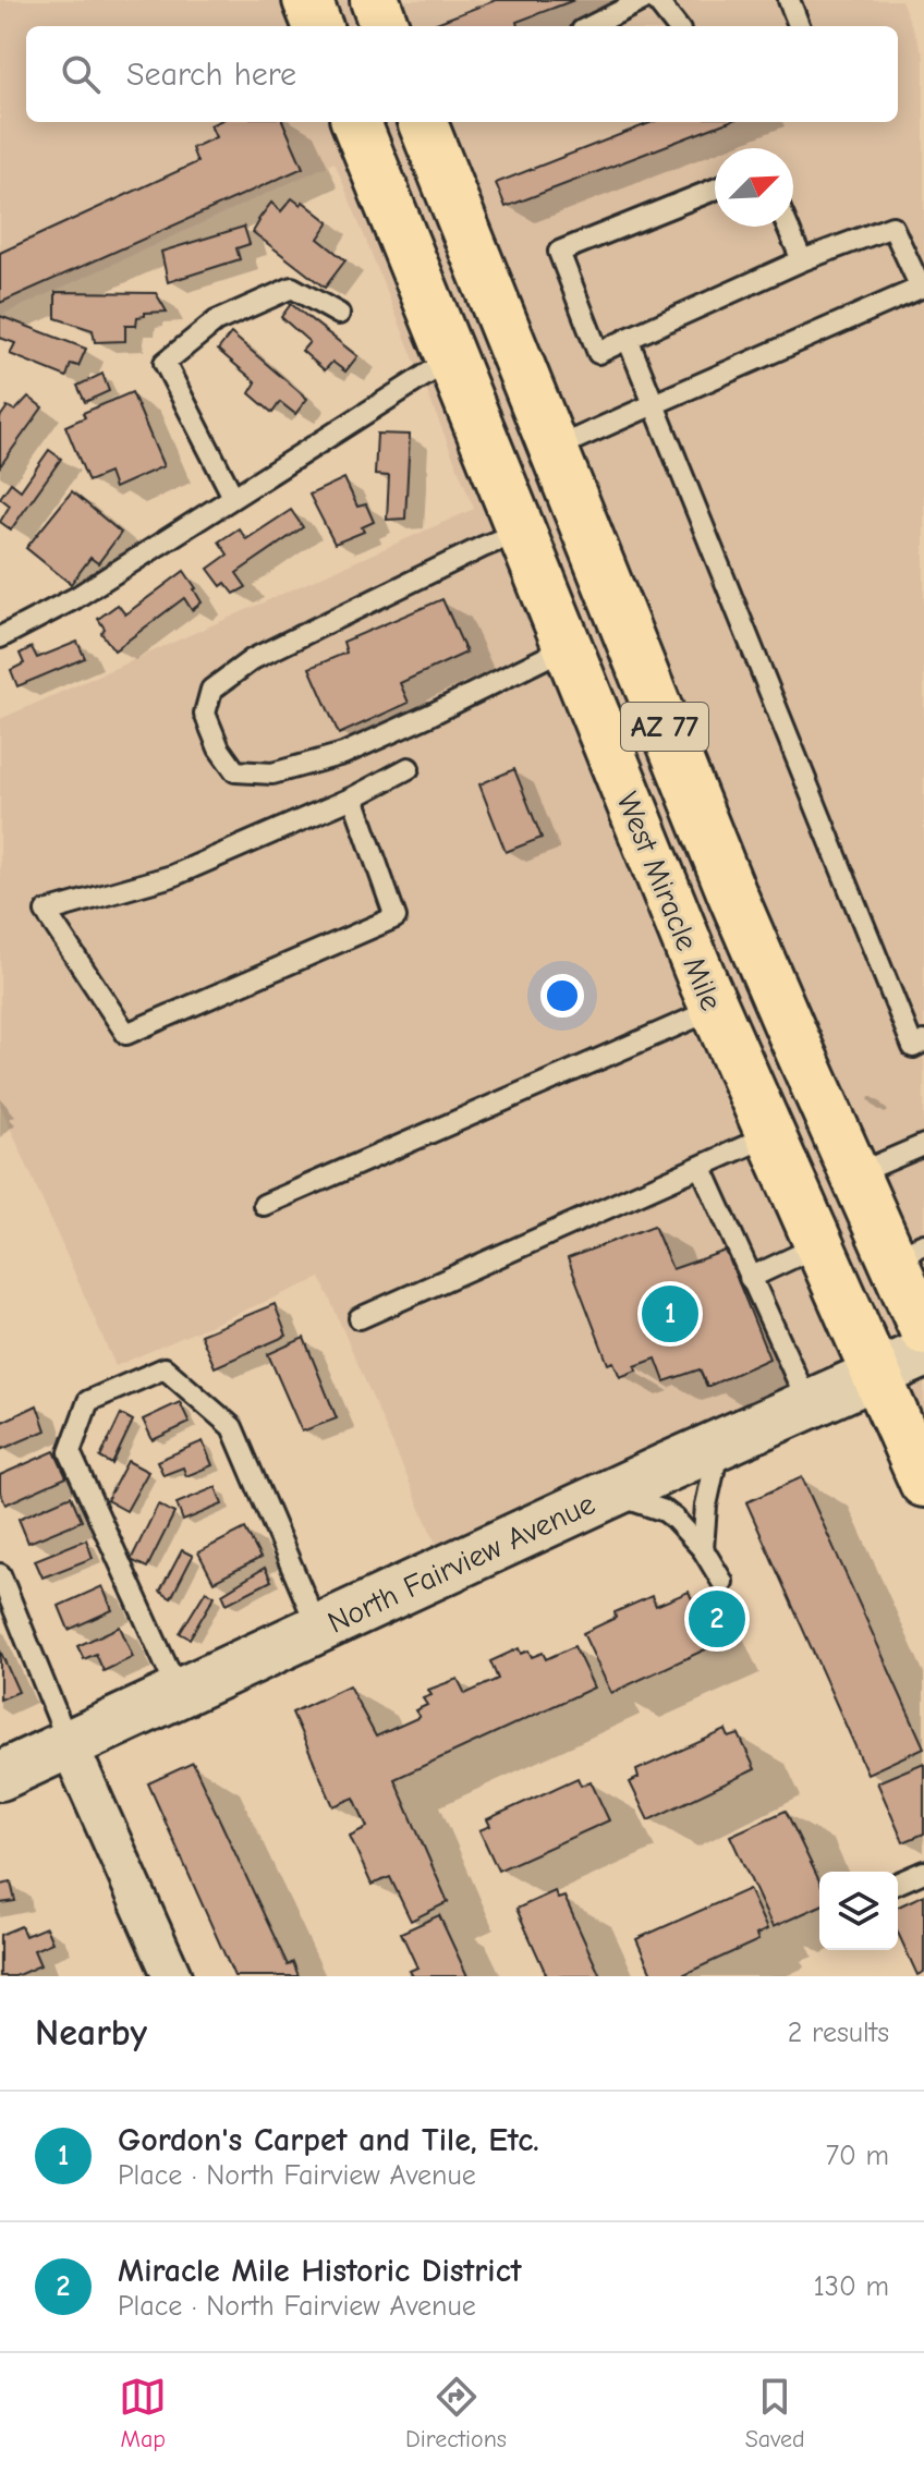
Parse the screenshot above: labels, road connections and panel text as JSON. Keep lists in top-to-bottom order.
{
  "streets": {
    "highway": ["AZ 77", "West Miracle Mile"],
    "street": ["North Fairview Avenue"]
  },
  "crossings": [
    ["West Miracle Mile", "North Fairview Avenue"]
  ],
  "north": "top right",
  "page": {
    "search": "Search here",
    "pins": ["1", "2"],
    "heading": ["Nearby", "2 results"],
    "list": [
      {
        "mark": "1",
        "name": "Gordon's Carpet and Tile, Etc.",
        "note": "Place · North Fairview Avenue",
        "value": "70 m"
      },
      {
        "mark": "2",
        "name": "Miracle Mile Historic District",
        "note": "Place · North Fairview Avenue",
        "value": "130 m"
      }
    ],
    "nav": ["Map", "Directions", "Saved"]
  }
}
